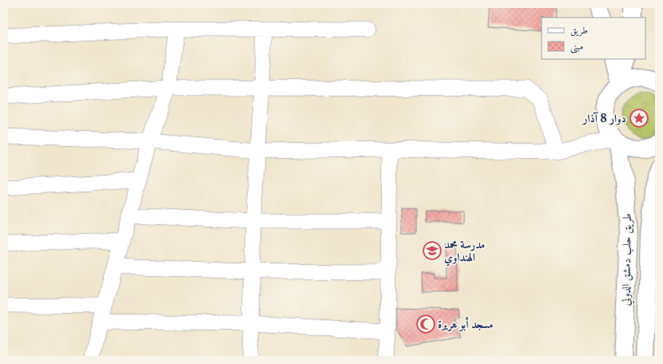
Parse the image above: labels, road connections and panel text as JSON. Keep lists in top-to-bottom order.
{
  "streets": {
    "main road": ["طريق حلب دمشق الدولي"]
  },
  "places": {
    "place": ["دوار 8 آذار"],
    "school or university": ["مدرسة محمد الهنداوي"],
    "mosque": ["مسجد أبو هريرة"]
  },
  "legend": ["طريق", "مبنى"]
}
